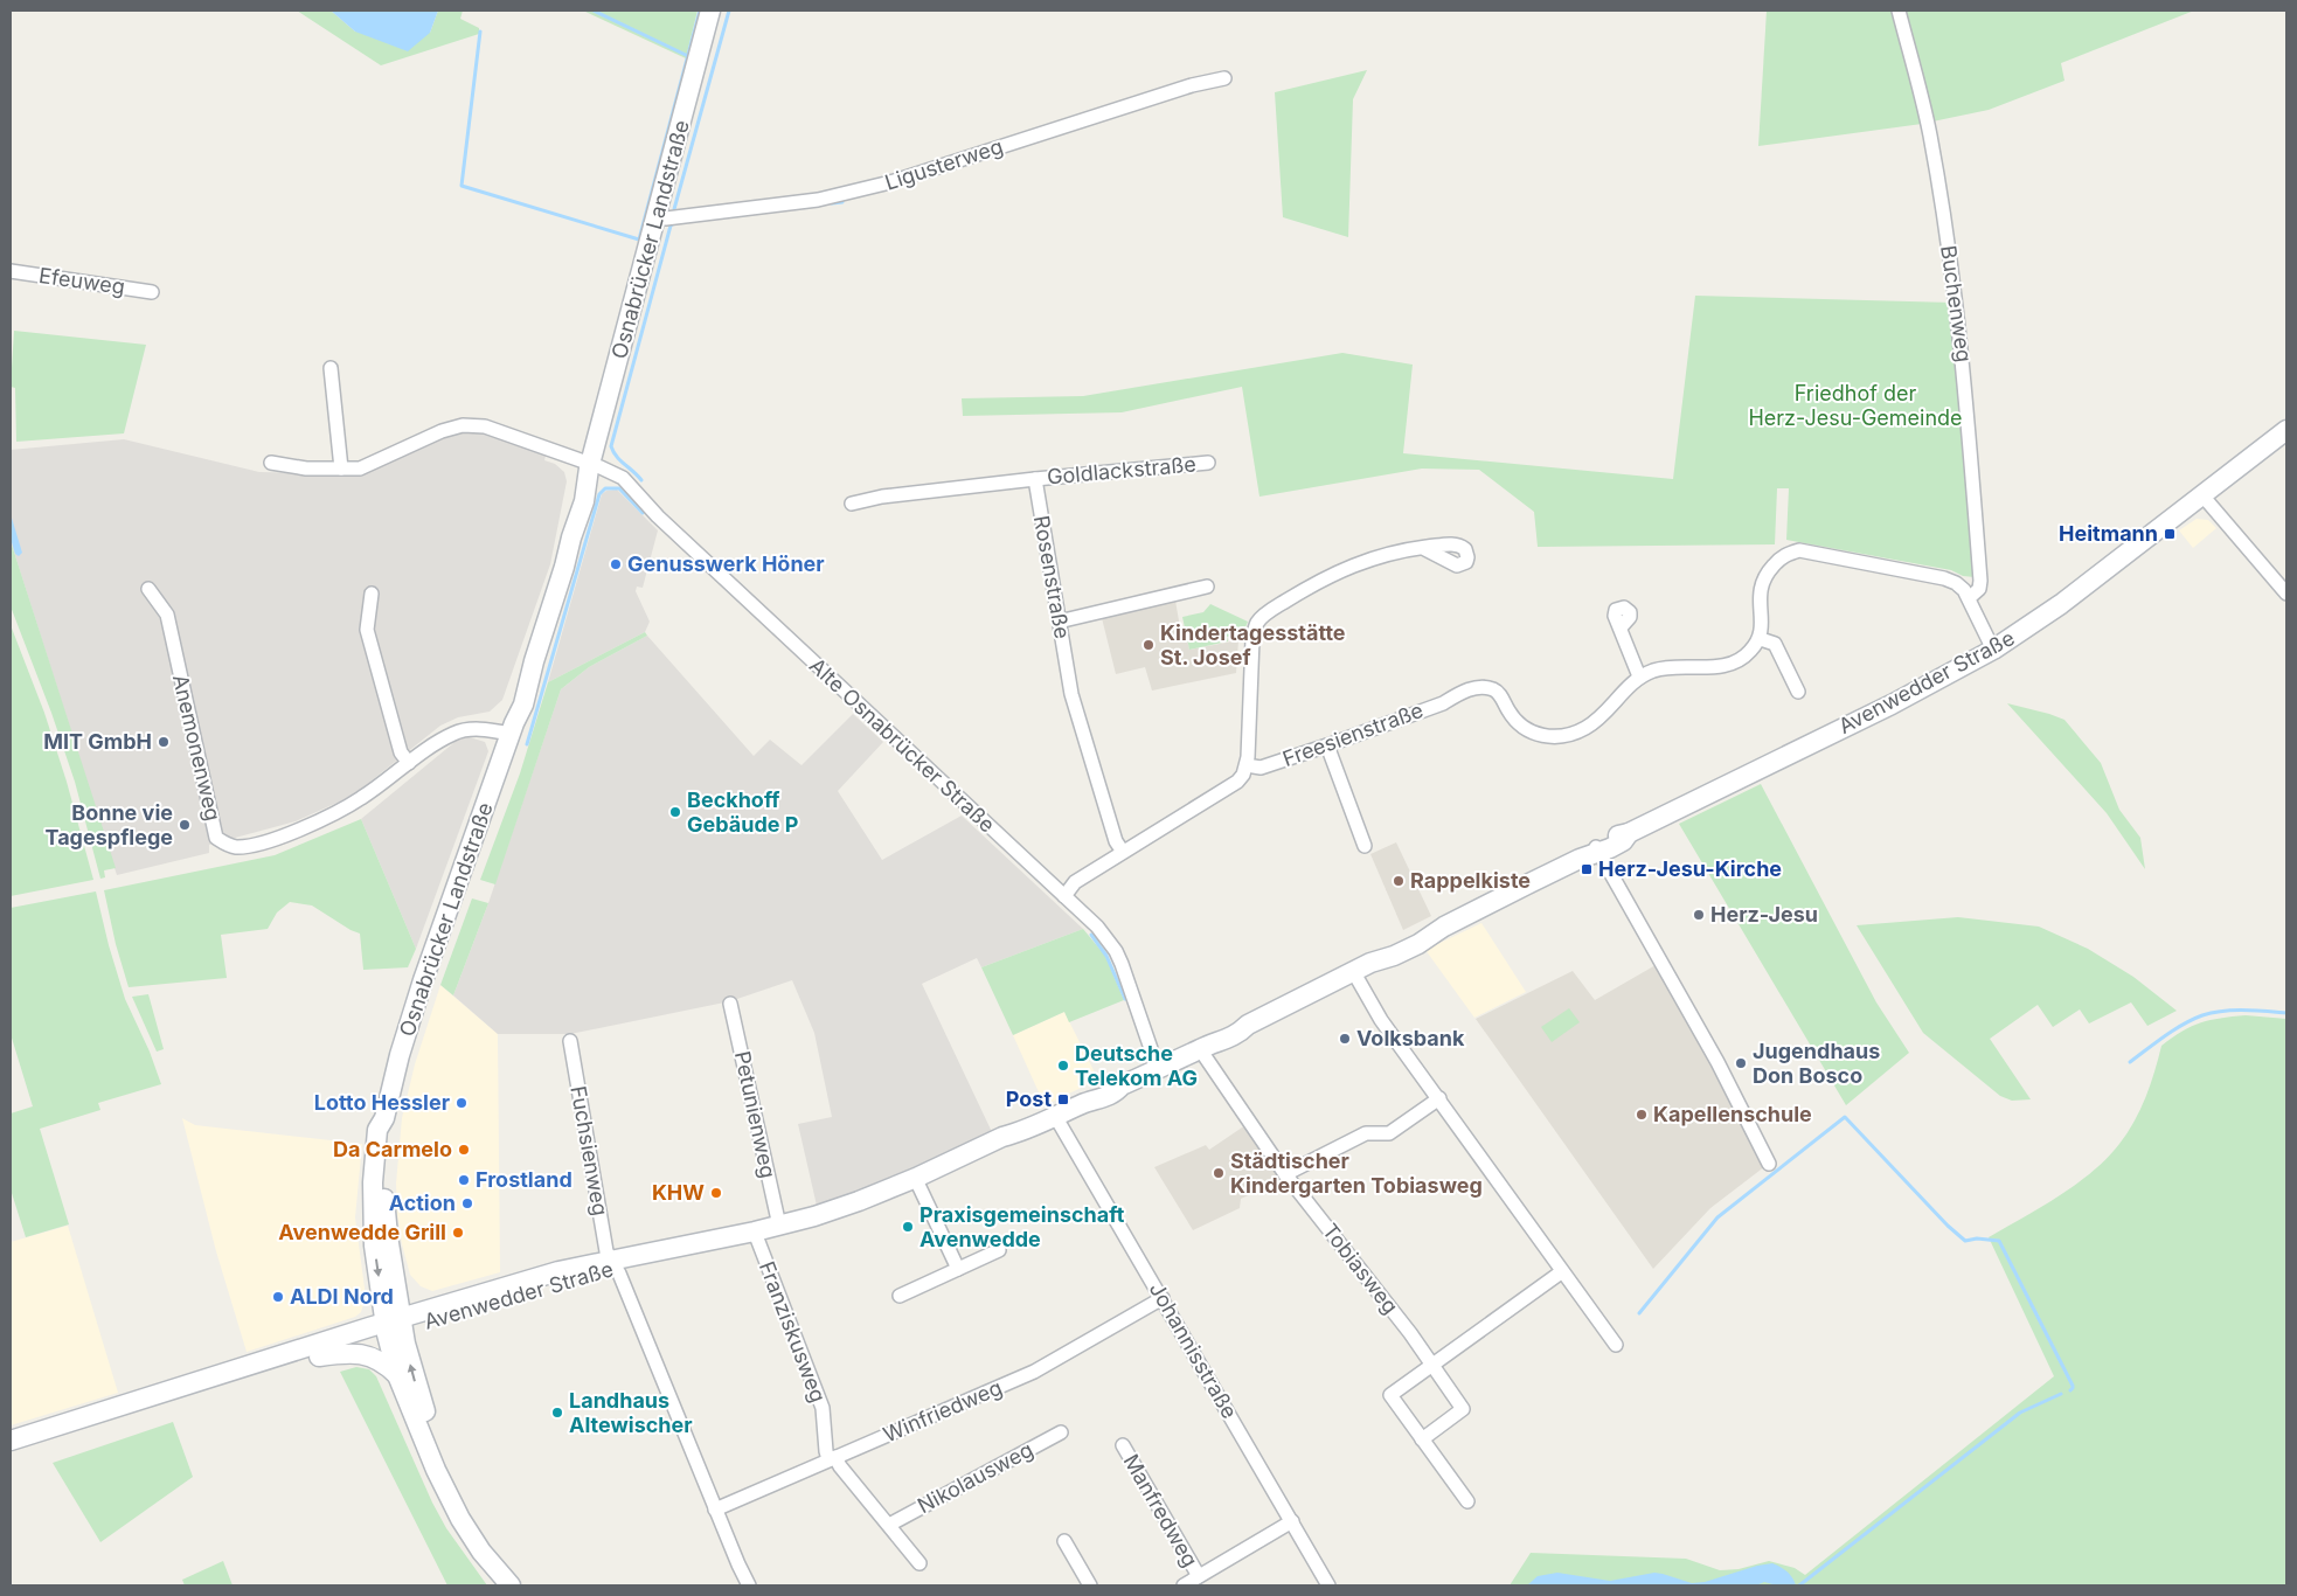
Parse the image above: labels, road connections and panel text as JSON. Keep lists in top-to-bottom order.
{
  "streets": {
    "main road": ["Osnabrücker Landstraße", "Avenwedder Straße"],
    "street": [
      "Ligusterweg",
      "Efeuweg",
      "Buchenweg",
      "Goldlackstraße",
      "Rosenstraße",
      "Freesienstraße",
      "Alte Osnabrücker Straße",
      "Anemonenweg",
      "Petunienweg",
      "Fuchsienweg",
      "Tobiasweg",
      "Franziskusweg",
      "Johannisstraße",
      "Winfriedweg",
      "Nikolausweg",
      "Manfredweg"
    ]
  },
  "crossings": [
    ["Ligusterweg", "Osnabrücker Landstraße"],
    ["Osnabrücker Landstraße", "Avenwedder Straße"],
    ["Osnabrücker Landstraße", "Alte Osnabrücker Straße"],
    ["Osnabrücker Landstraße", "Anemonenweg"],
    ["Goldlackstraße", "Rosenstraße"],
    ["Avenwedder Straße", "Alte Osnabrücker Straße"],
    ["Avenwedder Straße", "Petunienweg"],
    ["Avenwedder Straße", "Fuchsienweg"],
    ["Avenwedder Straße", "Tobiasweg"],
    ["Avenwedder Straße", "Franziskusweg"],
    ["Avenwedder Straße", "Johannisstraße"],
    ["Fuchsienweg", "Winfriedweg"],
    ["Franziskusweg", "Winfriedweg"],
    ["Johannisstraße", "Winfriedweg"]
  ],
  "parks": ["Friedhof der Herz-Jesu-Gemeinde"],
  "places": {
    "transit": ["Heitmann", "Herz-Jesu-Kirche", "Post"],
    "other": [
      "Genusswerk Höner",
      "Kindertagesstätte St. Josef",
      "MIT GmbH",
      "Beckhoff Gebäude P",
      "Bonne vie Tagespflege",
      "Rappelkiste",
      "Herz-Jesu",
      "Volksbank",
      "Jugendhaus Don Bosco",
      "Deutsche Telekom AG",
      "Lotto Hessler",
      "Kapellenschule",
      "Da Carmelo",
      "Städtischer Kindergarten Tobiasweg",
      "Frostland",
      "KHW",
      "Action",
      "Praxisgemeinschaft Avenwedde",
      "Avenwedde Grill",
      "ALDI Nord",
      "Landhaus Altewischer"
    ]
  }
}
